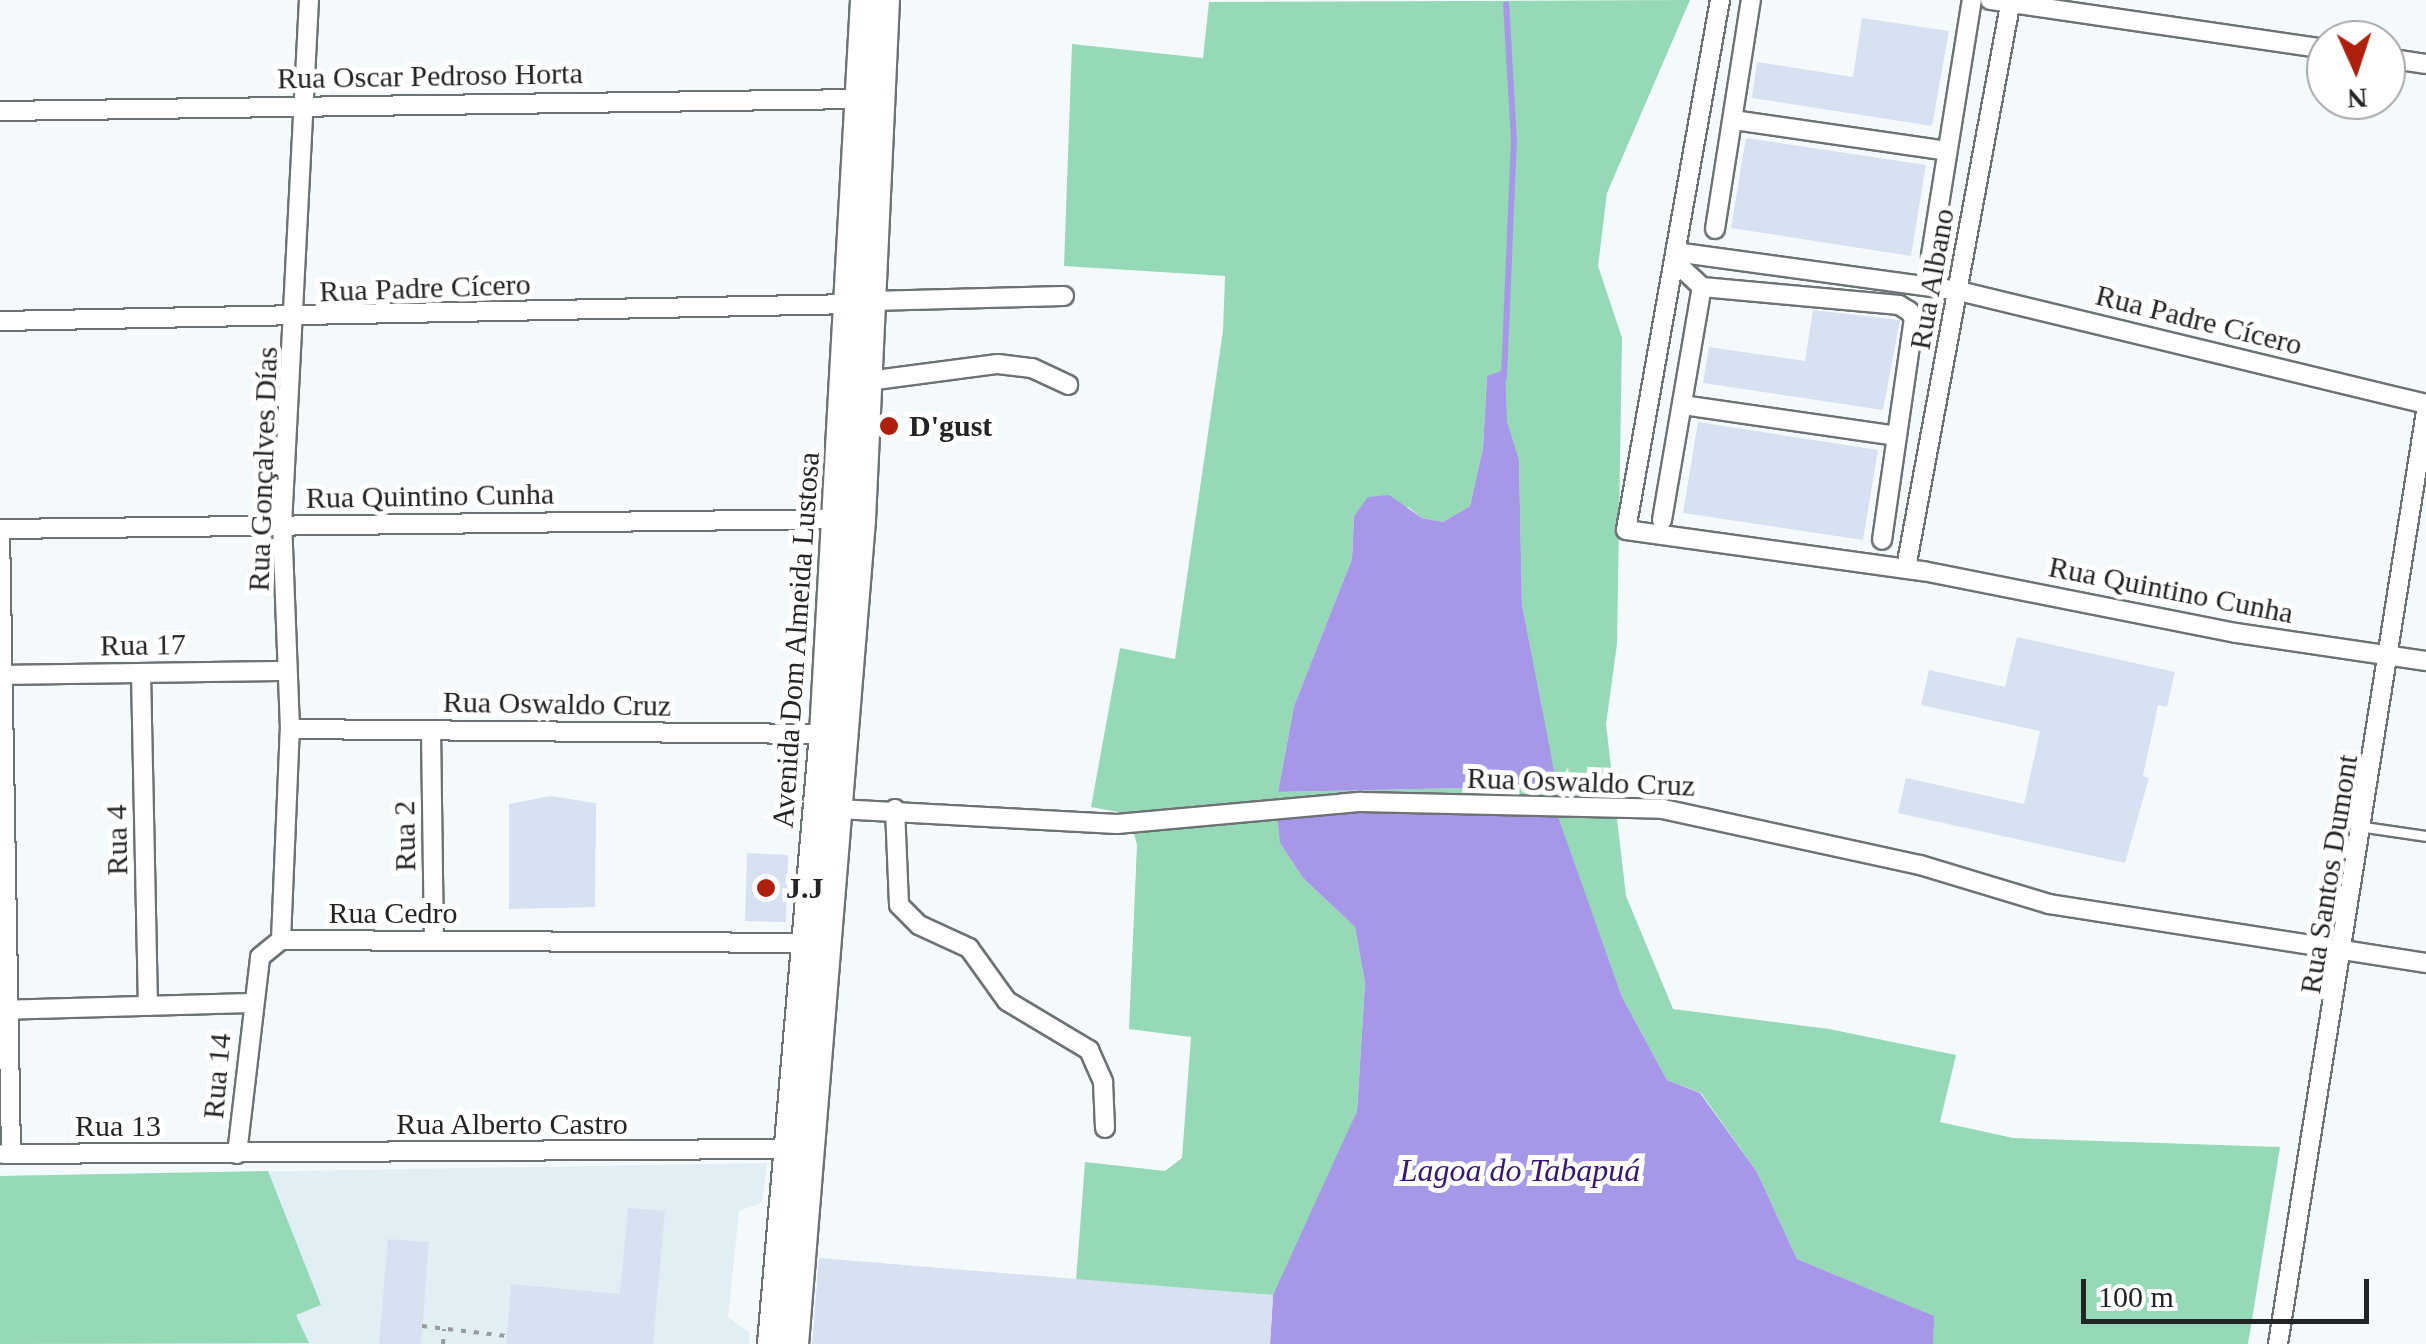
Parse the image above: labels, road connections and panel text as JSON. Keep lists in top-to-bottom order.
{
  "streets": {
    "main road": ["Avenida Dom Almeida Lustosa"],
    "street": [
      "Rua Oscar Pedroso Horta",
      "Rua Albano",
      "Rua Padre Cícero",
      "Rua Gonçalves Días",
      "Rua Quintino Cunha",
      "Rua 17",
      "Rua Oswaldo Cruz",
      "Rua 2",
      "Rua 4",
      "Rua Santos Dumont",
      "Rua Cedro",
      "Rua 14",
      "Rua Alberto Castro",
      "Rua 13"
    ]
  },
  "crossings": [
    ["Rua Oscar Pedroso Horta", "Rua Gonçalves Días"],
    ["Rua Oscar Pedroso Horta", "Avenida Dom Almeida Lustosa"],
    ["Rua Albano", "Rua Padre Cícero"],
    ["Rua Albano", "Rua Quintino Cunha"],
    ["Rua Padre Cícero", "Rua Gonçalves Días"],
    ["Rua Padre Cícero", "Rua Quintino Cunha"],
    ["Rua Padre Cícero", "Avenida Dom Almeida Lustosa"],
    ["Rua Gonçalves Días", "Rua Quintino Cunha"],
    ["Rua Gonçalves Días", "Rua 17"],
    ["Rua Gonçalves Días", "Rua Oswaldo Cruz"],
    ["Rua Gonçalves Días", "Rua Cedro"],
    ["Rua Quintino Cunha", "Avenida Dom Almeida Lustosa"],
    ["Rua Quintino Cunha", "Rua Santos Dumont"],
    ["Avenida Dom Almeida Lustosa", "Rua Oswaldo Cruz"],
    ["Avenida Dom Almeida Lustosa", "Rua Cedro"],
    ["Avenida Dom Almeida Lustosa", "Rua Alberto Castro"],
    ["Rua 17", "Rua 4"],
    ["Rua Oswaldo Cruz", "Rua 2"],
    ["Rua Oswaldo Cruz", "Rua Santos Dumont"],
    ["Rua 2", "Rua Cedro"],
    ["Rua 14", "Rua Alberto Castro"],
    ["Rua 14", "Rua 13"],
    ["Rua Alberto Castro", "Rua 13"]
  ],
  "water": ["Lagoa do Tabapuá"],
  "places": ["D'gust", "J.J"],
  "scale_bar": "100 m",
  "north": "bottom"
}
